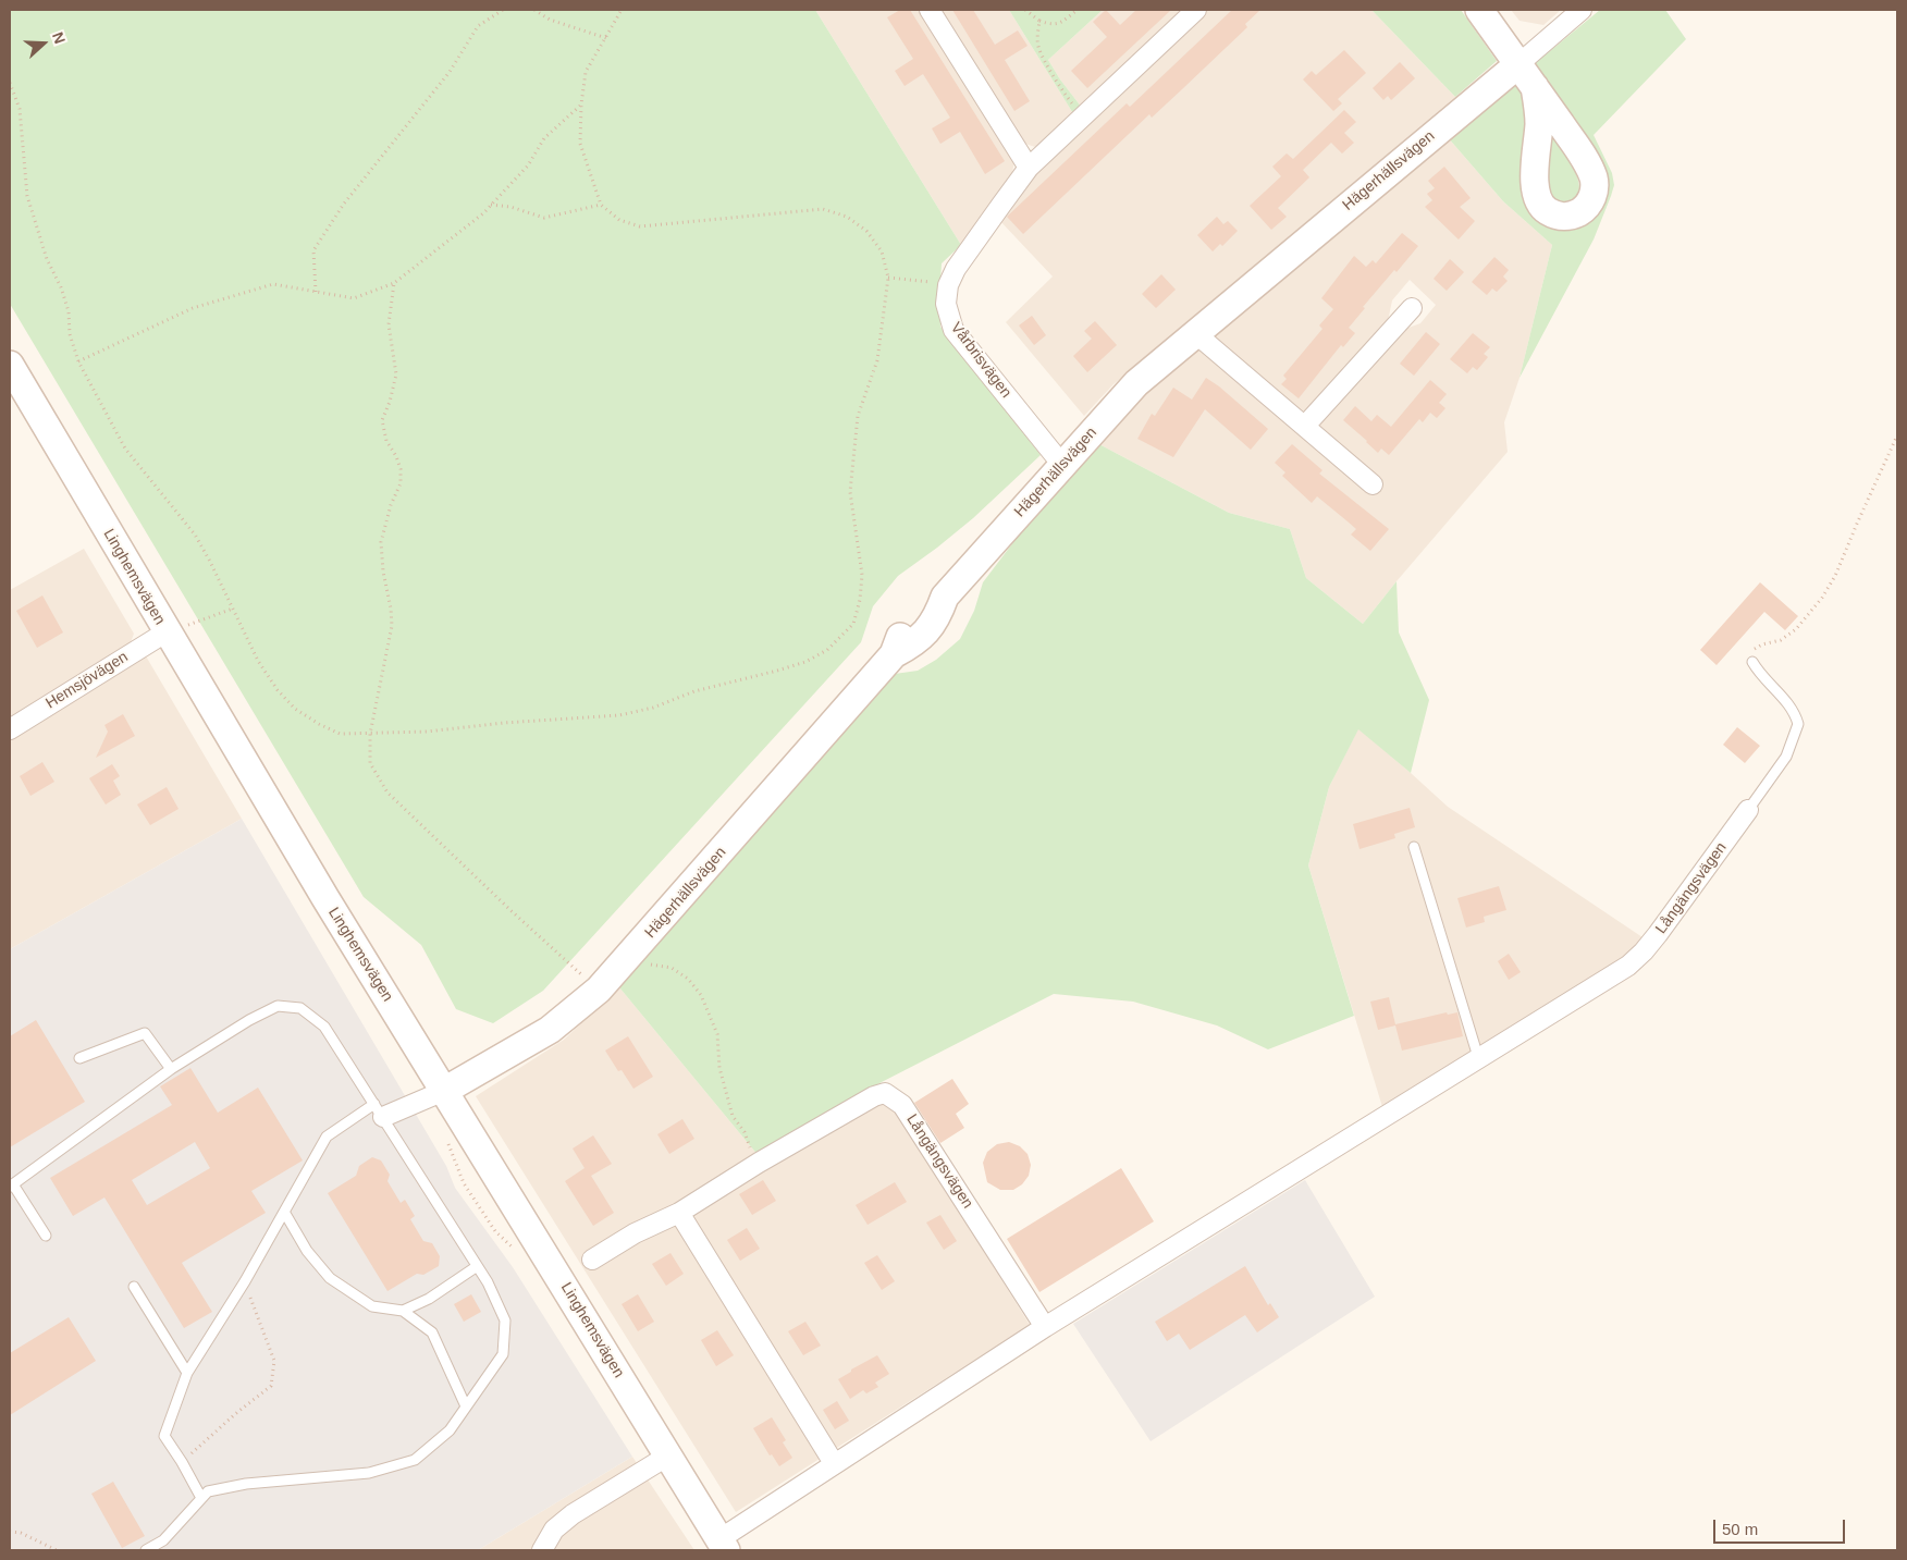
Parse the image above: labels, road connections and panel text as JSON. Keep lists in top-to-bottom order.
{
  "streets": {
    "street": [
      "Hägerhällsvägen",
      "Vårbrisvägen",
      "Linghemsvägen",
      "Hemsjövägen",
      "Långängsvägen"
    ]
  },
  "crossings": [
    ["Hägerhällsvägen", "Vårbrisvägen"],
    ["Hägerhällsvägen", "Linghemsvägen"],
    ["Linghemsvägen", "Hemsjövägen"],
    ["Linghemsvägen", "Långängsvägen"]
  ],
  "scale_bar": "50 m",
  "north": "right"
}
